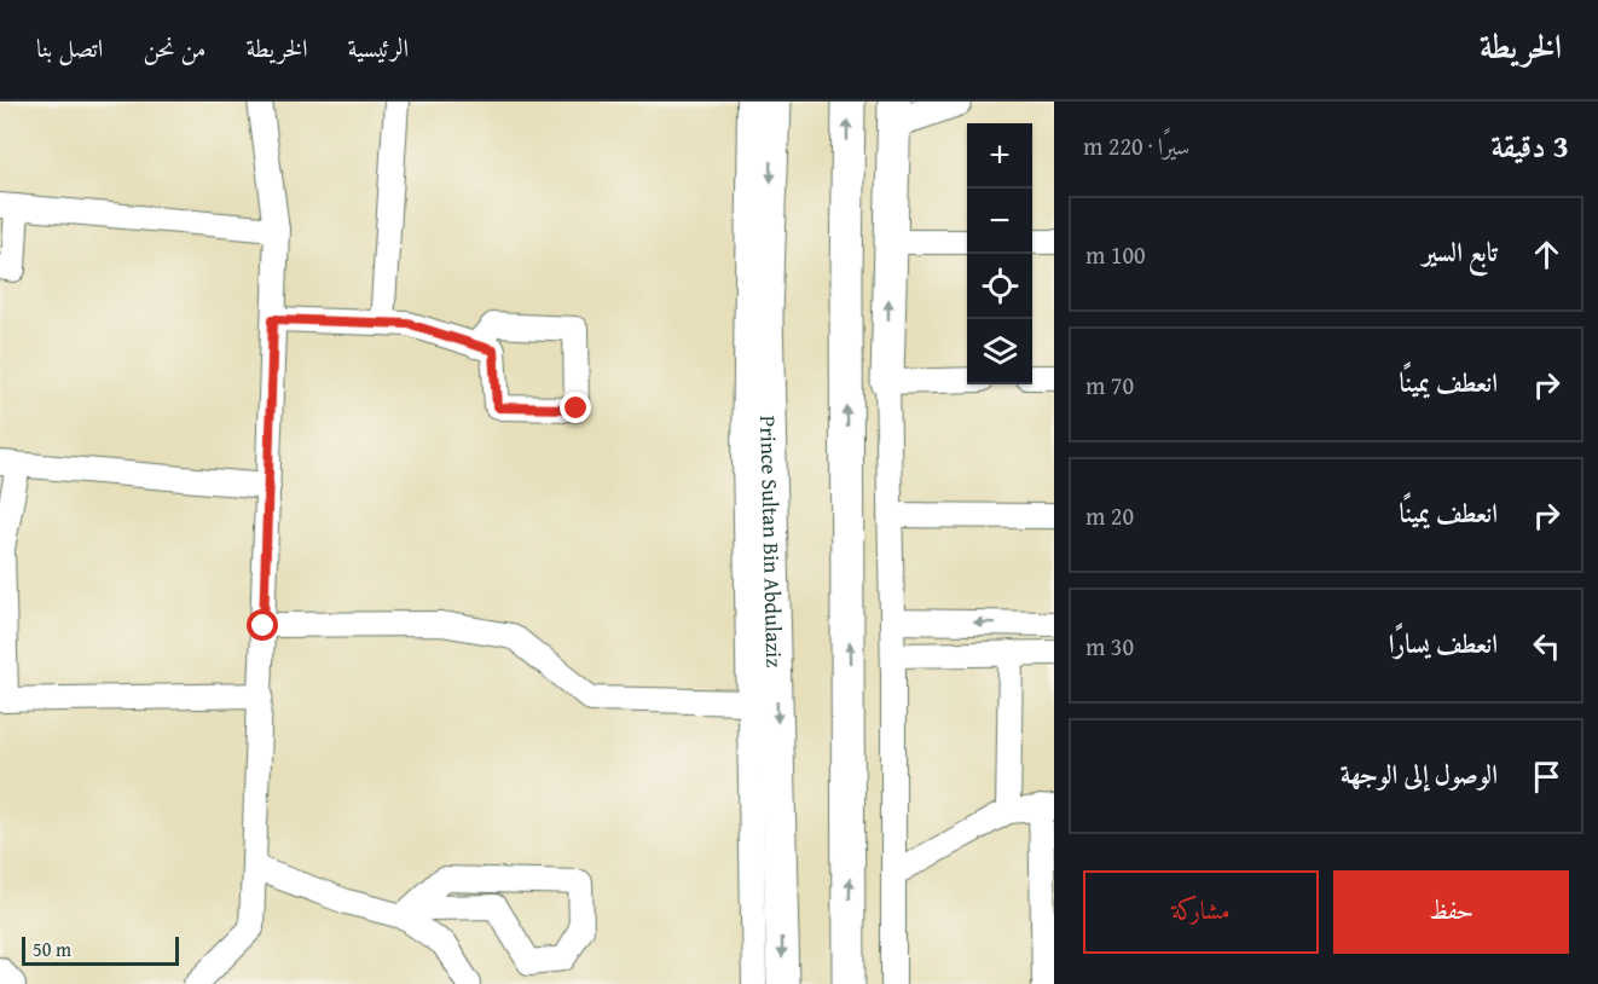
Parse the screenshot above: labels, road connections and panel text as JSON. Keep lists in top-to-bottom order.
{
  "streets": {
    "main road": ["Prince Sultan Bin Abdulaziz"]
  },
  "scale_bar": "50 m",
  "page": {
    "header": "الخريطة",
    "nav": [
      "الرئيسية",
      "الخريطة",
      "من نحن",
      "اتصل بنا"
    ],
    "heading": ["3 دقيقة", "سيرًا · 220 m"],
    "map_buttons": ["+", "−"],
    "list": [
      ["تابع السير", "100 m"],
      ["انعطف يمينًا", "70 m"],
      ["انعطف يمينًا", "20 m"],
      ["انعطف يسارًا", "30 m"],
      "الوصول إلى الوجهة"
    ],
    "buttons": ["حفظ", "مشاركة"],
    "scale": "50 m"
  }
}
